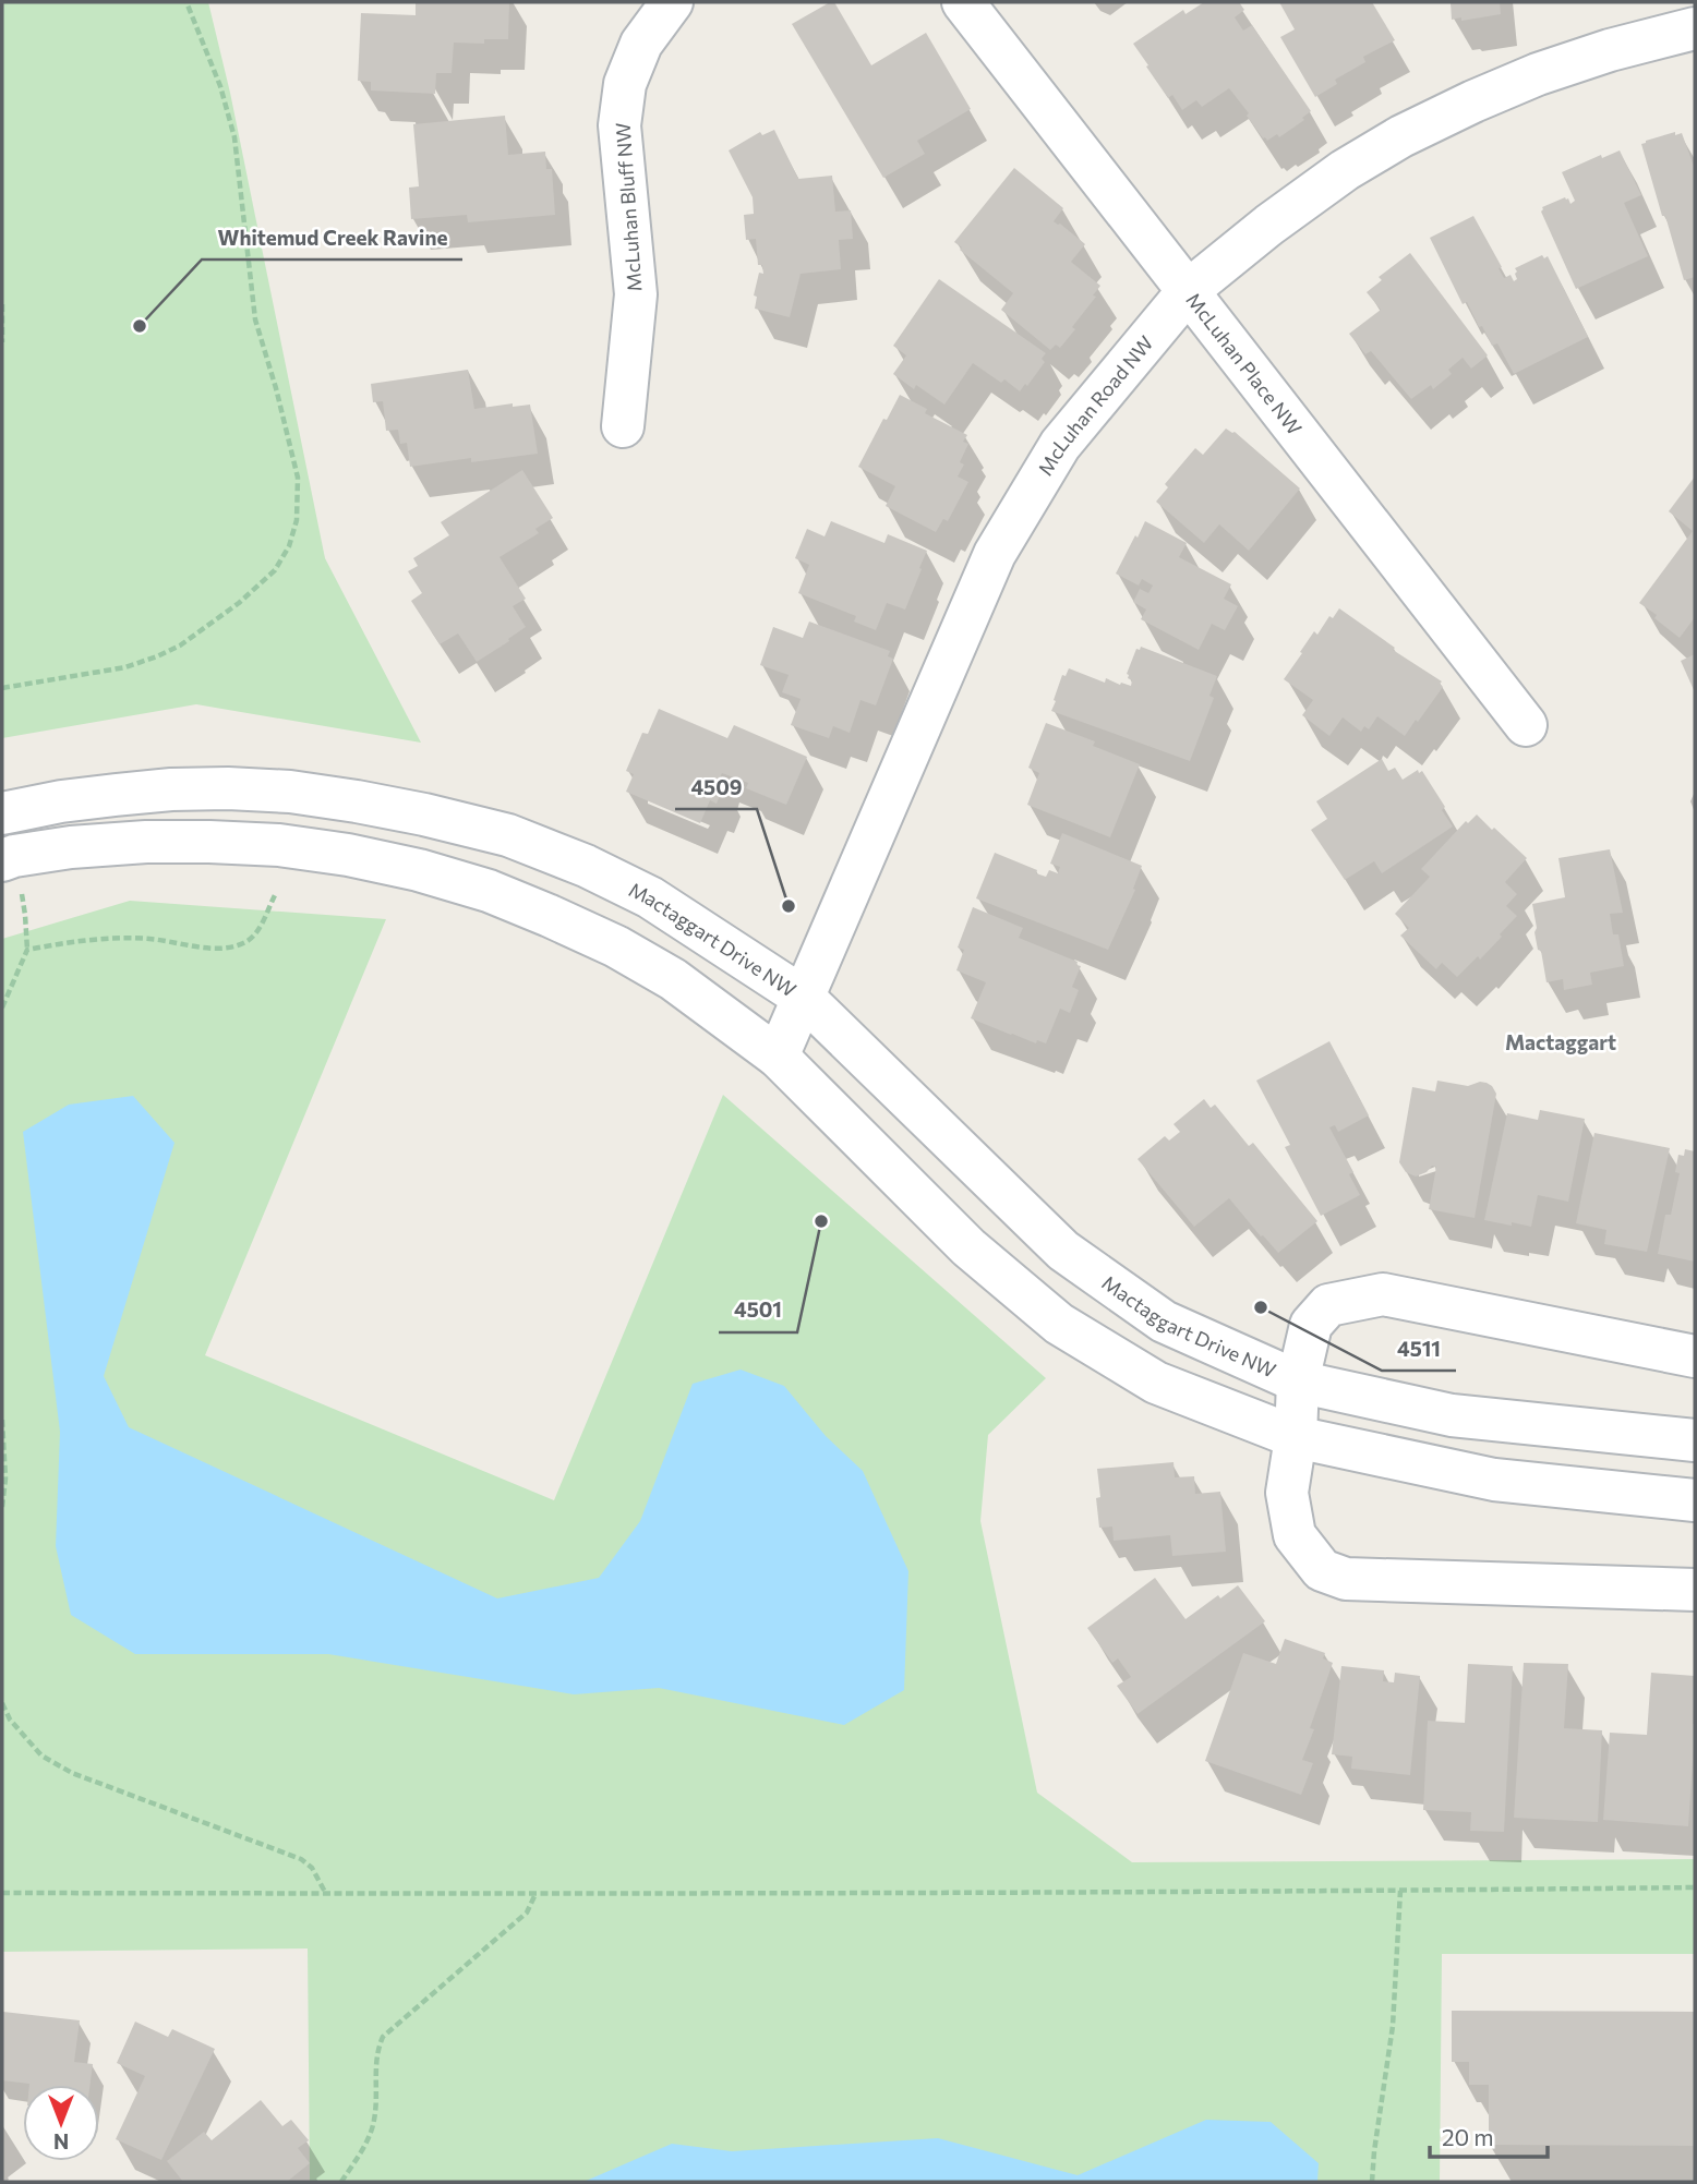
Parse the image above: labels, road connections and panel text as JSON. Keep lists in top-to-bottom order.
{
  "streets": {
    "street": [
      "McLuhan Bluff NW",
      "McLuhan Place NW",
      "McLuhan Road NW",
      "Mactaggart Drive NW"
    ]
  },
  "crossings": [
    ["McLuhan Place NW", "McLuhan Road NW"],
    ["McLuhan Road NW", "Mactaggart Drive NW"]
  ],
  "districts": ["Mactaggart"],
  "places": [
    "Whitemud Creek Ravine",
    "4509",
    "4501",
    "4511"
  ],
  "scale_bar": "20 m",
  "north": "bottom"
}
